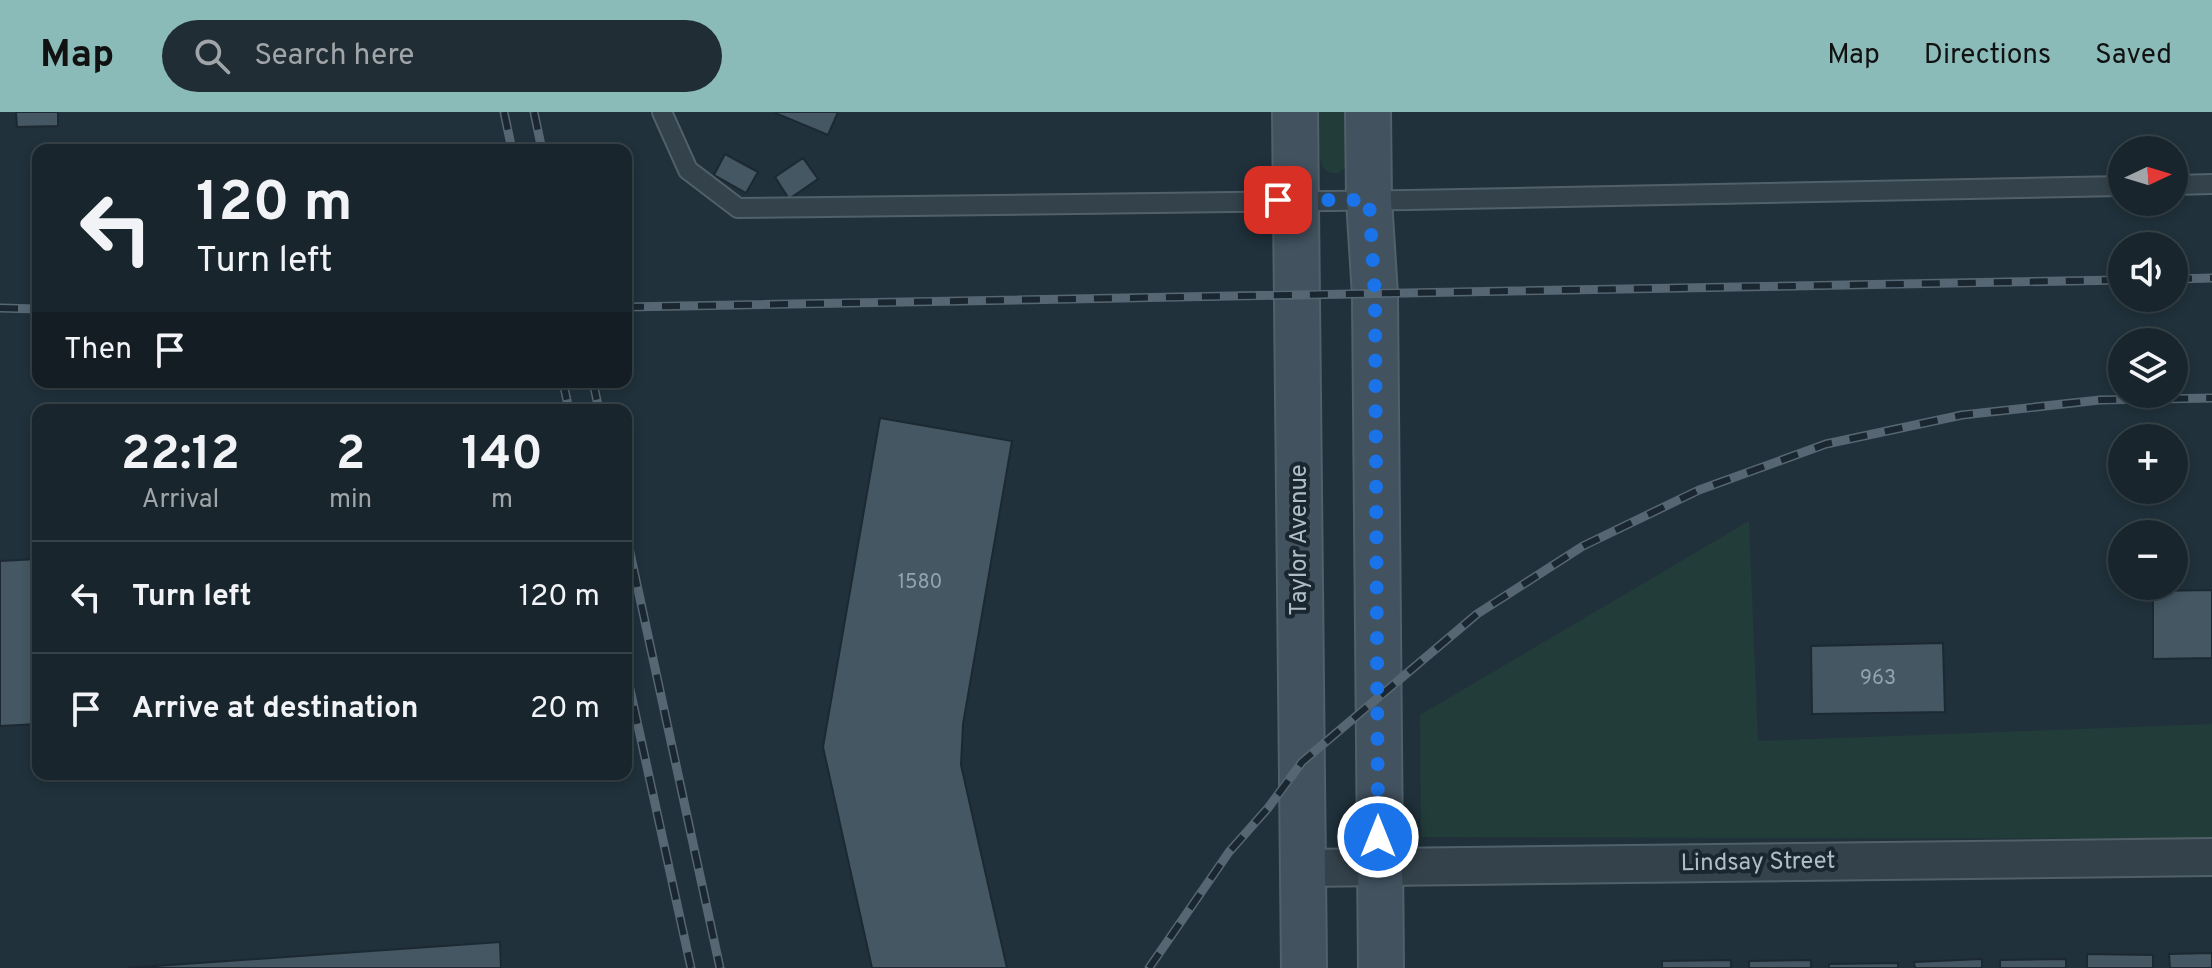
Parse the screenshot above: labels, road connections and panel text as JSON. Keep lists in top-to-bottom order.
{
  "streets": {
    "main road": ["Taylor Avenue"],
    "street": ["Lindsay Street"]
  },
  "crossings": [
    ["Taylor Avenue", "Lindsay Street"]
  ],
  "house_numbers": ["1580", "963"],
  "north": "right",
  "page": {
    "header": "Map",
    "search": "Search here",
    "nav": ["Map", "Directions", "Saved"],
    "map_buttons": ["+", "−"],
    "turn": ["120 m", "Turn left"],
    "then": "Then",
    "eta": [
      "22:12",
      "Arrival",
      "2",
      "min",
      "140",
      "m"
    ],
    "list": [
      {
        "name": "Turn left",
        "value": "120 m"
      },
      {
        "name": "Arrive at destination",
        "value": "20 m"
      }
    ]
  }
}
